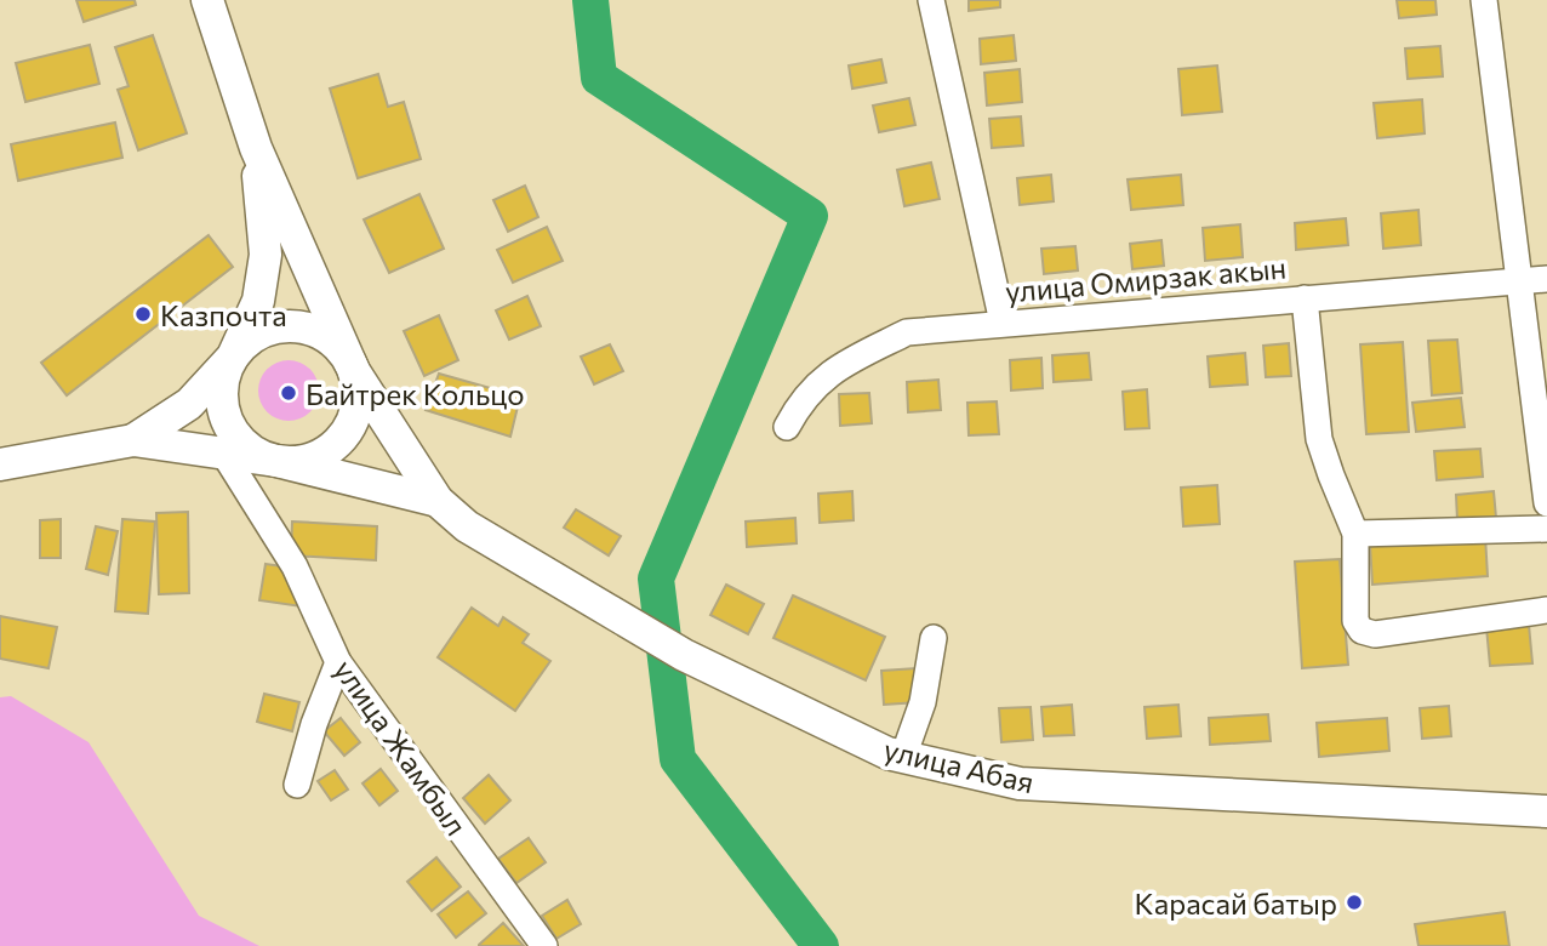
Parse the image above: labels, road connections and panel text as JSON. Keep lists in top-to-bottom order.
{
  "streets": {
    "main road": ["улица Абая"],
    "street": ["улица Омирзак акын", "улица Жамбыл"]
  },
  "places": ["Казпочта", "Байтрек Кольцо", "Карасай батыр"]
}
